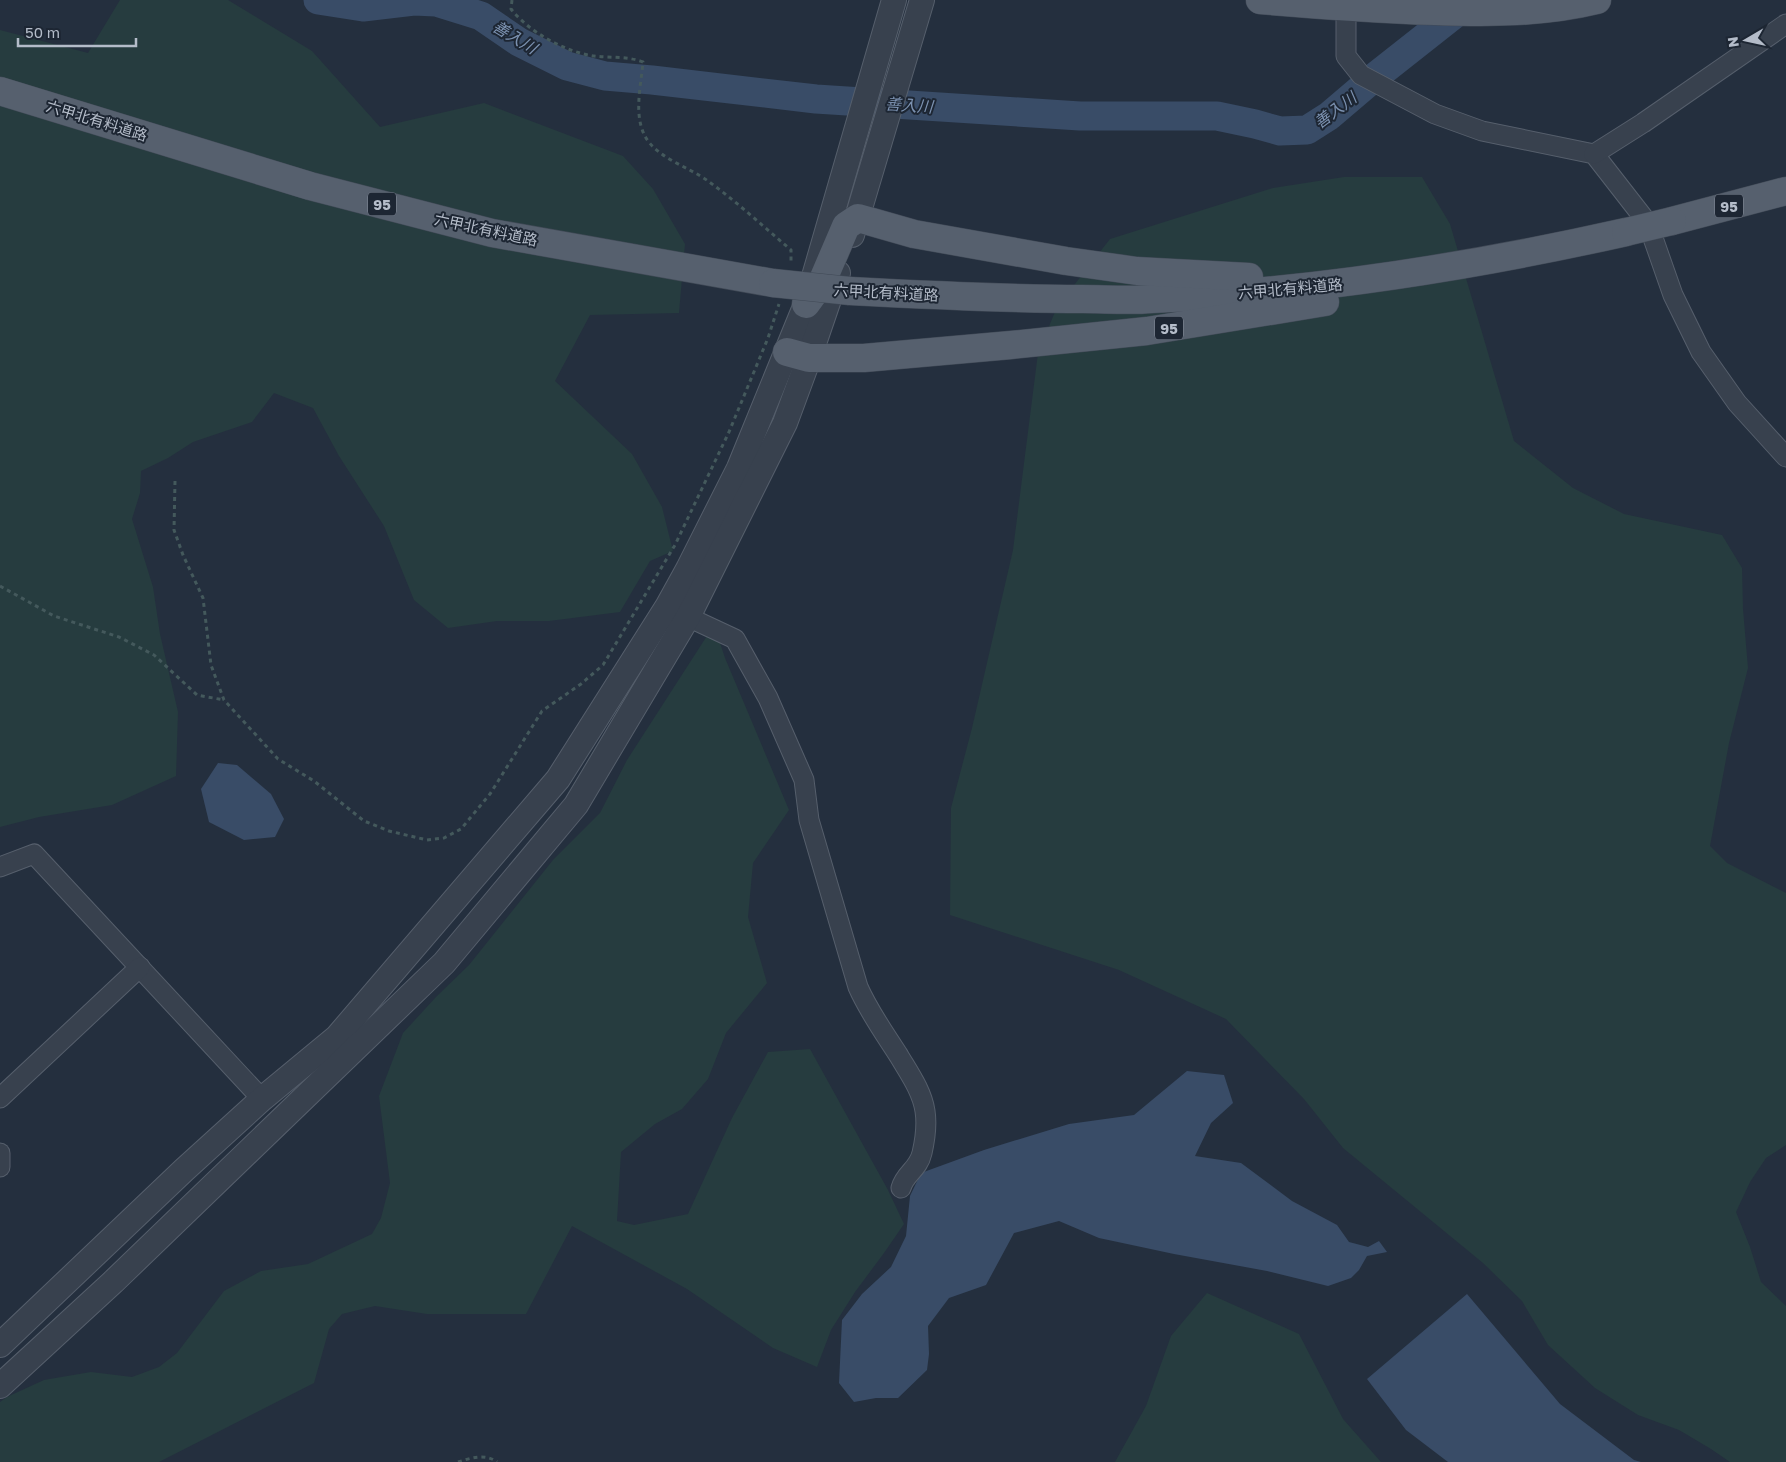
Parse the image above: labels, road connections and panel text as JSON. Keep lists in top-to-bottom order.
{
  "streets": {
    "main road": ["六甲北有料道路", "95"]
  },
  "crossings": [
    ["六甲北有料道路", "95"]
  ],
  "water": ["善入川"],
  "scale_bar": "50 m",
  "north": "left"
}
